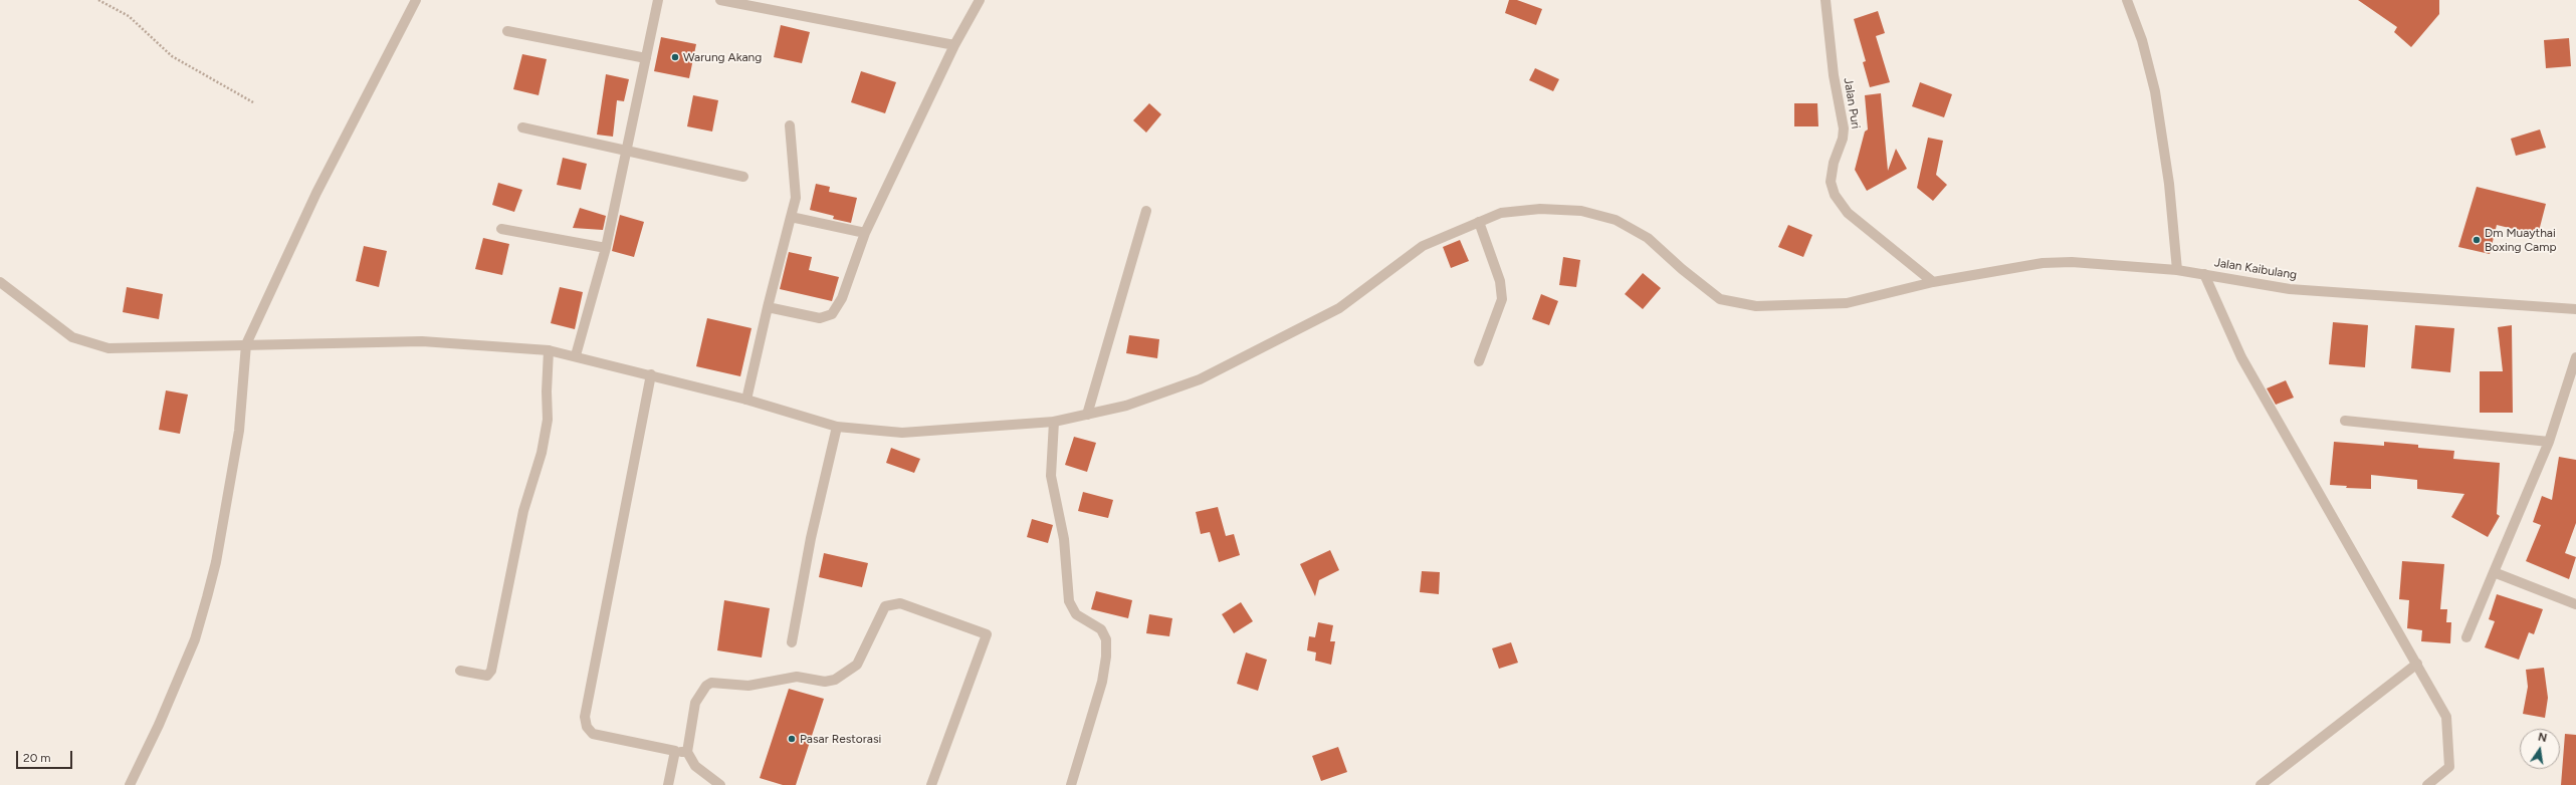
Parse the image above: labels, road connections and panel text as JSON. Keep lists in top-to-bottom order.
{
  "streets": {
    "street": ["Jalan Puri", "Jalan Kaibulang"]
  },
  "crossings": [
    ["Jalan Puri", "Jalan Kaibulang"]
  ],
  "places": ["Warung Akang", "Dm Muaythai Boxing Camp", "Pasar Restorasi"],
  "scale_bar": "20 m",
  "north": "top"
}
